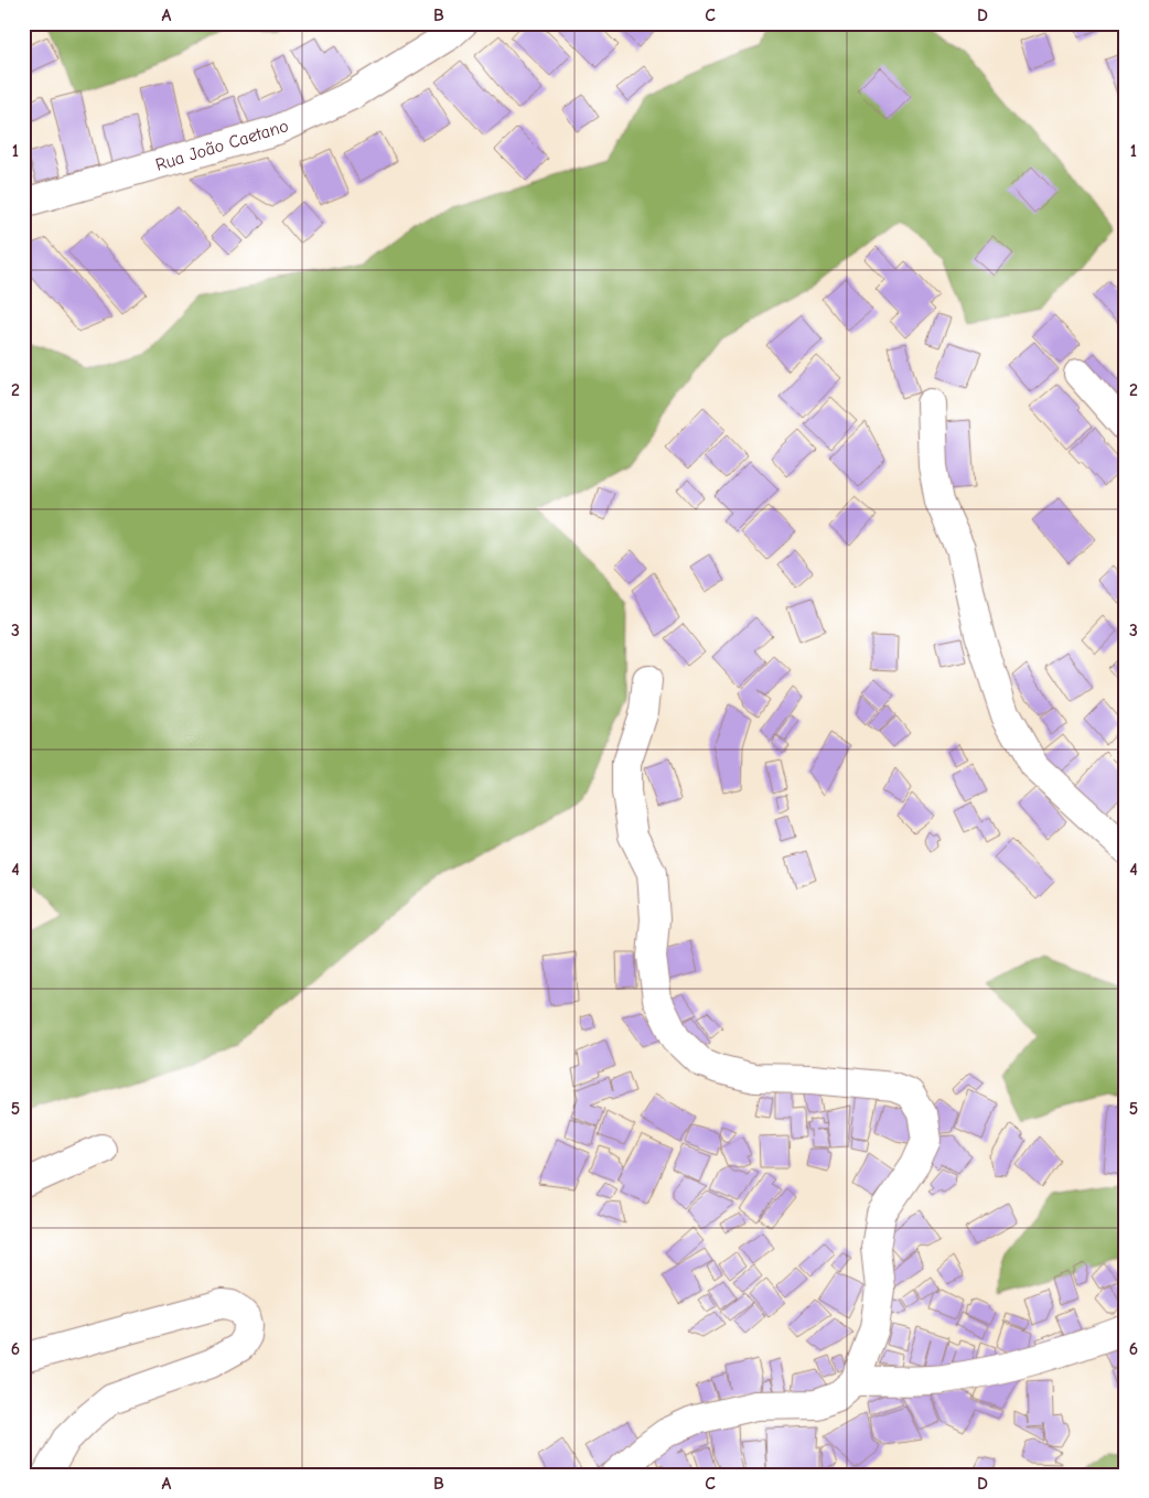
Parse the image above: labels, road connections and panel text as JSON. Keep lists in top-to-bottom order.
{
  "streets": {
    "street": ["Rua João Caetano"]
  },
  "grid": {
    "columns": [
      "A",
      "B",
      "C",
      "D"
    ],
    "rows": [
      "1",
      "2",
      "3",
      "4",
      "5",
      "6"
    ]
  }
}
